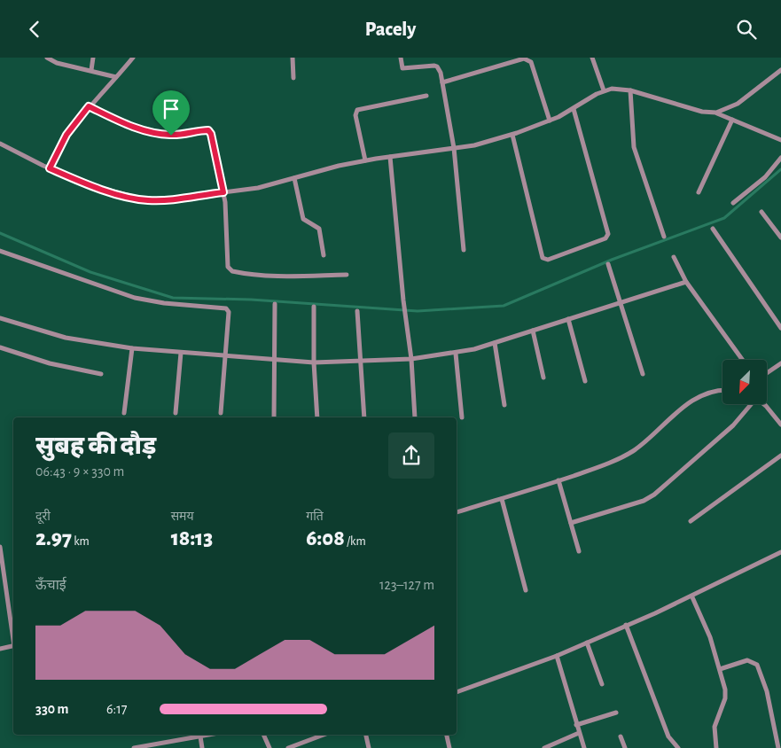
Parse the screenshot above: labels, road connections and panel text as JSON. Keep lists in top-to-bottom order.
{
  "north": "bottom left",
  "page": {
    "header": "Pacely",
    "heading": ["सुबह की दौड़", "06:43 · 9 × 330 m"],
    "stats": [
      ["दूरी", "2.97 km"],
      ["समय", "18:13"],
      ["गति", "6:08 /km"]
    ],
    "chart": ["ऊँचाई", "123–127 m"],
    "list": [
      {
        "name": "330 m",
        "note": "6:17"
      }
    ]
  }
}
